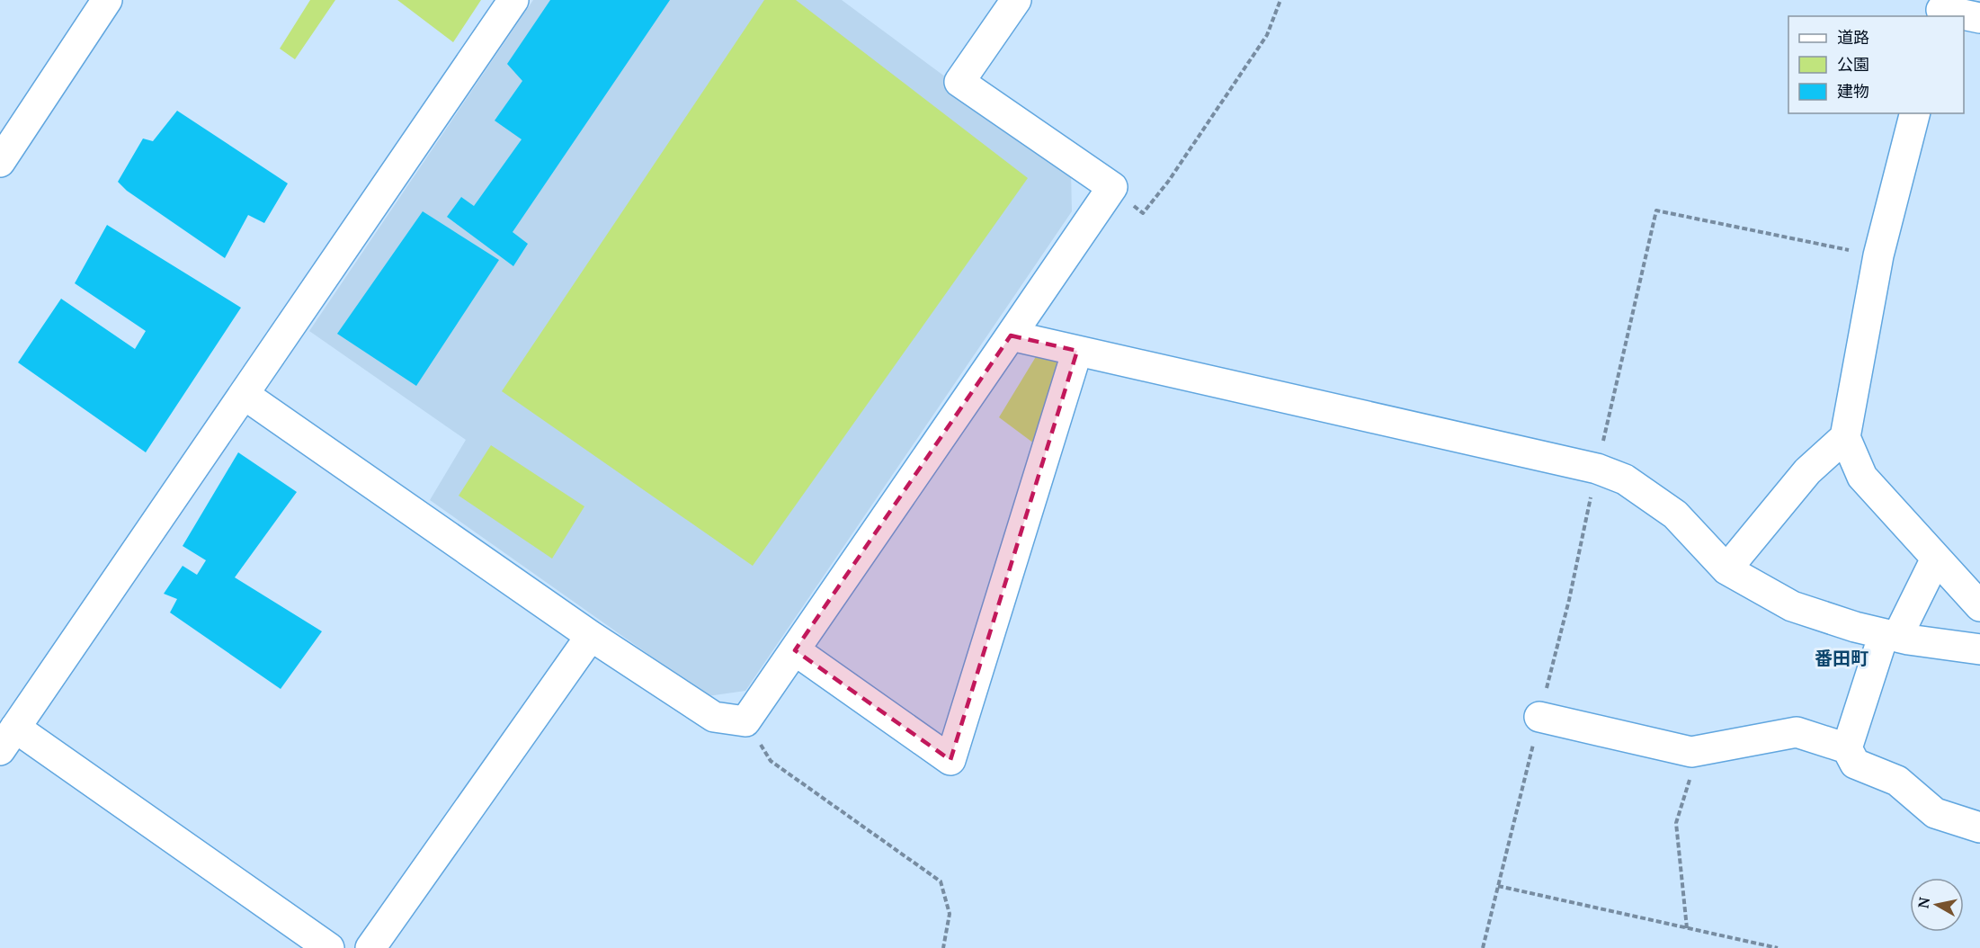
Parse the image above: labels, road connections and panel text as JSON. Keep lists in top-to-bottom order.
{
  "districts": ["番田町"],
  "legend": ["道路", "公園", "建物"],
  "north": "left"
}
